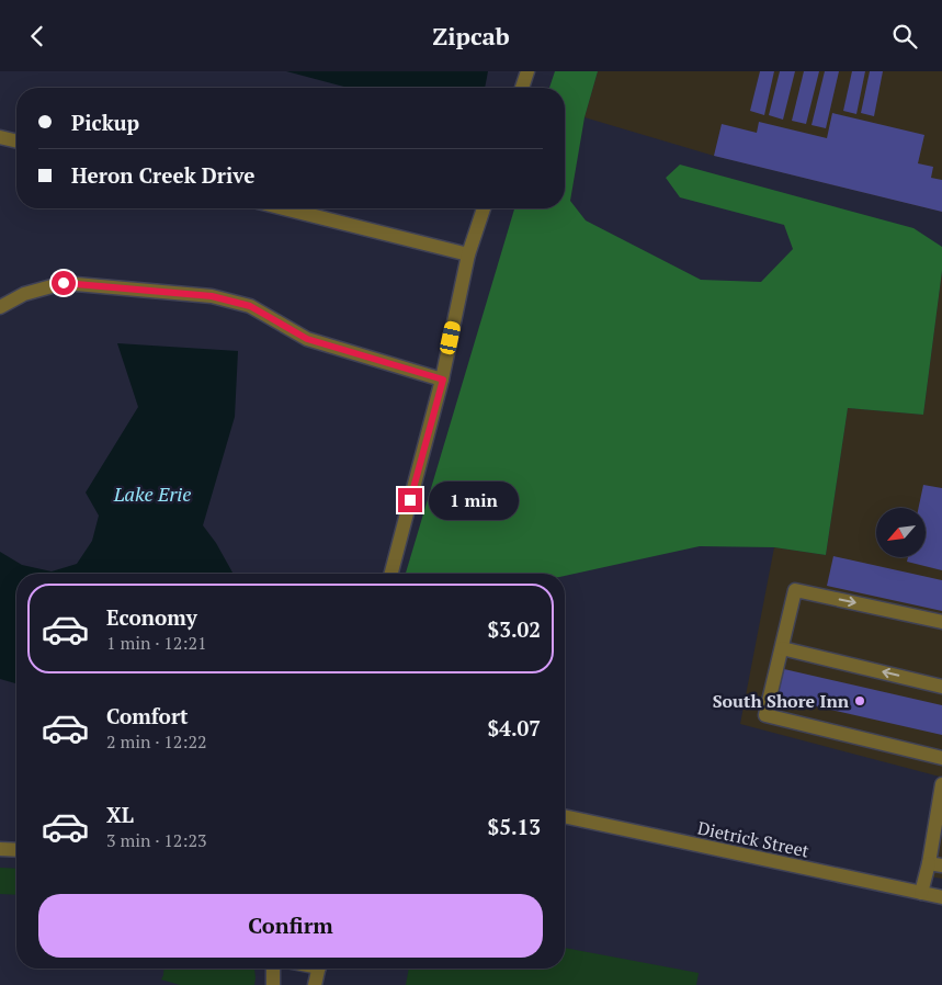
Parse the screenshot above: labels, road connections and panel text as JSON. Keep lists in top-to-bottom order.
{
  "streets": {
    "street": ["Dietrick Street"]
  },
  "water": ["Lake Erie"],
  "places": ["South Shore Inn"],
  "north": "bottom left",
  "page": {
    "header": "Zipcab",
    "banner": ["Pickup", "Heron Creek Drive"],
    "bubble": "1 min",
    "list": [
      {
        "name": "Economy",
        "note": "1 min · 12:21",
        "value": "$3.02"
      },
      {
        "name": "Comfort",
        "note": "2 min · 12:22",
        "value": "$4.07"
      },
      {
        "name": "XL",
        "note": "3 min · 12:23",
        "value": "$5.13"
      }
    ],
    "buttons": "Confirm"
  }
}
